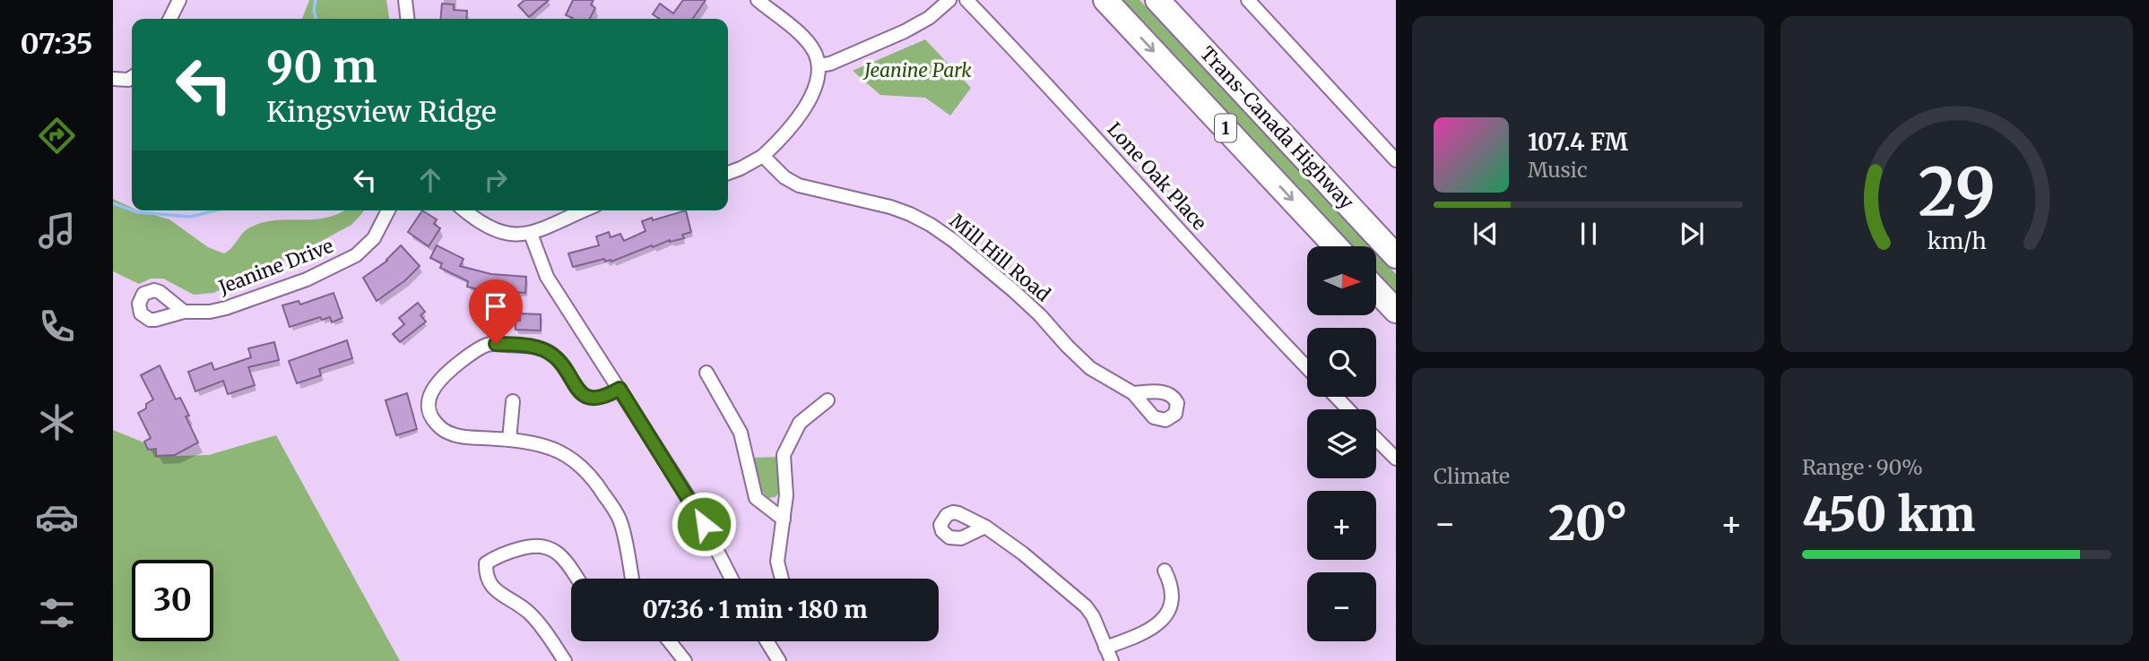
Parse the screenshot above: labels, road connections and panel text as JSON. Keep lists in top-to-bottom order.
{
  "streets": {
    "highway": ["1", "Trans-Canada Highway"],
    "street": ["Lone Oak Place", "Mill Hill Road", "Jeanine Drive"]
  },
  "parks": ["Jeanine Park"],
  "north": "right",
  "page": {
    "tabs": "07:35",
    "turn": ["90 m", "Kingsview Ridge"],
    "song": ["107.4 FM", "Music"],
    "map_buttons": ["+", "−"],
    "tile": [
      "Climate",
      ["Range · 90%", "450 km"]
    ],
    "heat": ["−", "20°", "+"],
    "limit": "30",
    "trip": "07:36 · 1 min · 180 m",
    "gauge": ["29", "km/h"]
  }
}
